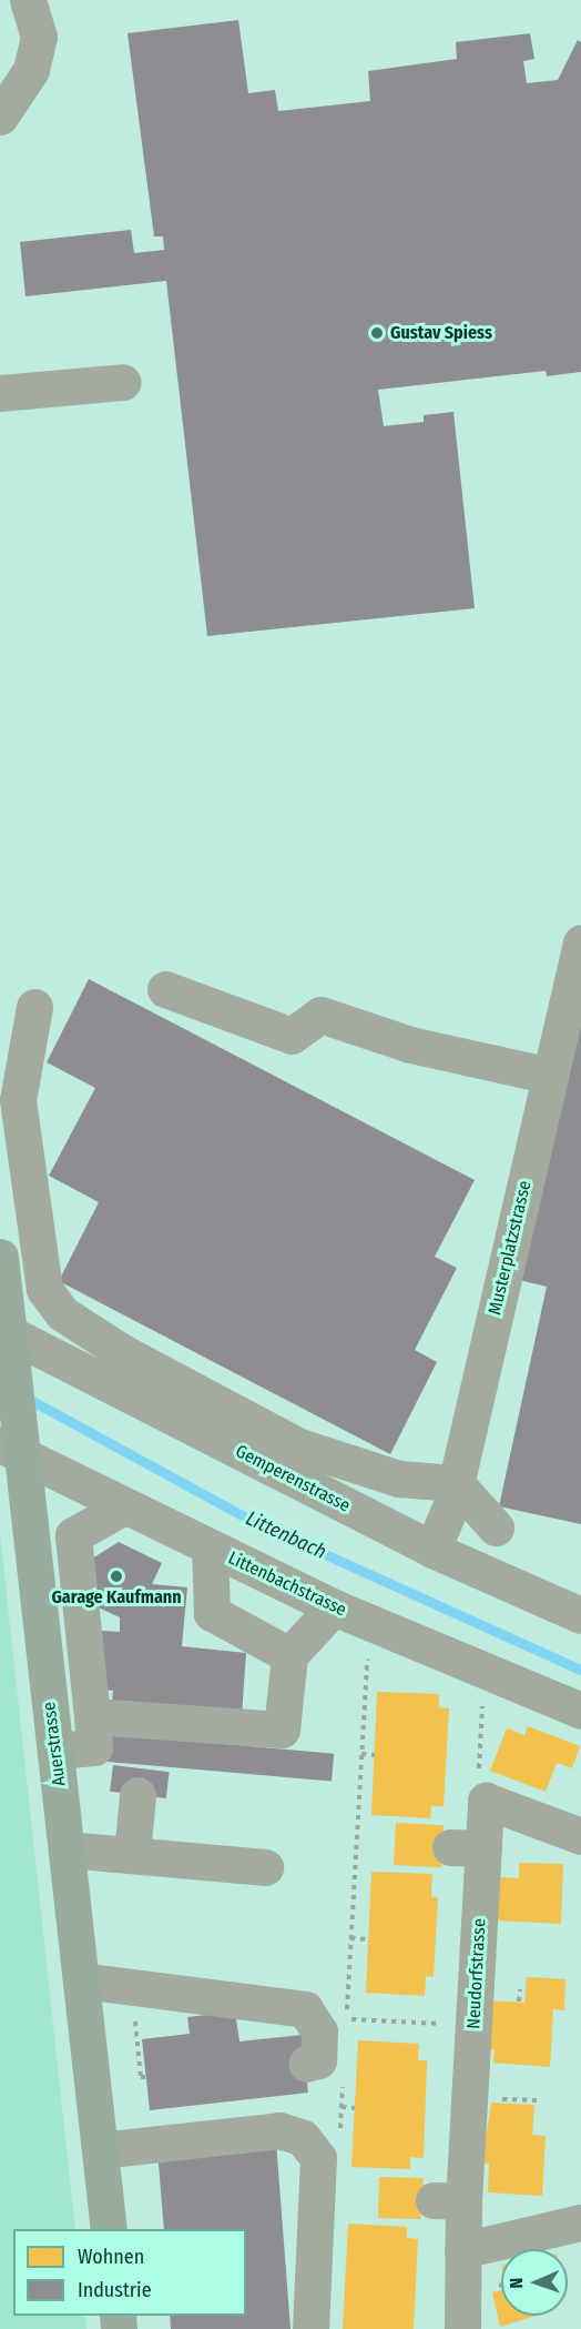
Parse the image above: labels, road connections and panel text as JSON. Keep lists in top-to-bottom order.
{
  "streets": {
    "main road": ["Auerstrasse"],
    "street": [
      "Musterplatzstrasse",
      "Gemperenstrasse",
      "Littenbachstrasse",
      "Neudorfstrasse"
    ]
  },
  "crossings": [
    ["Musterplatzstrasse", "Gemperenstrasse"],
    ["Gemperenstrasse", "Auerstrasse"],
    ["Littenbachstrasse", "Auerstrasse"]
  ],
  "water": ["Littenbach"],
  "places": ["Gustav Spiess", "Garage Kaufmann"],
  "legend": ["Wohnen", "Industrie"],
  "north": "left"
}
